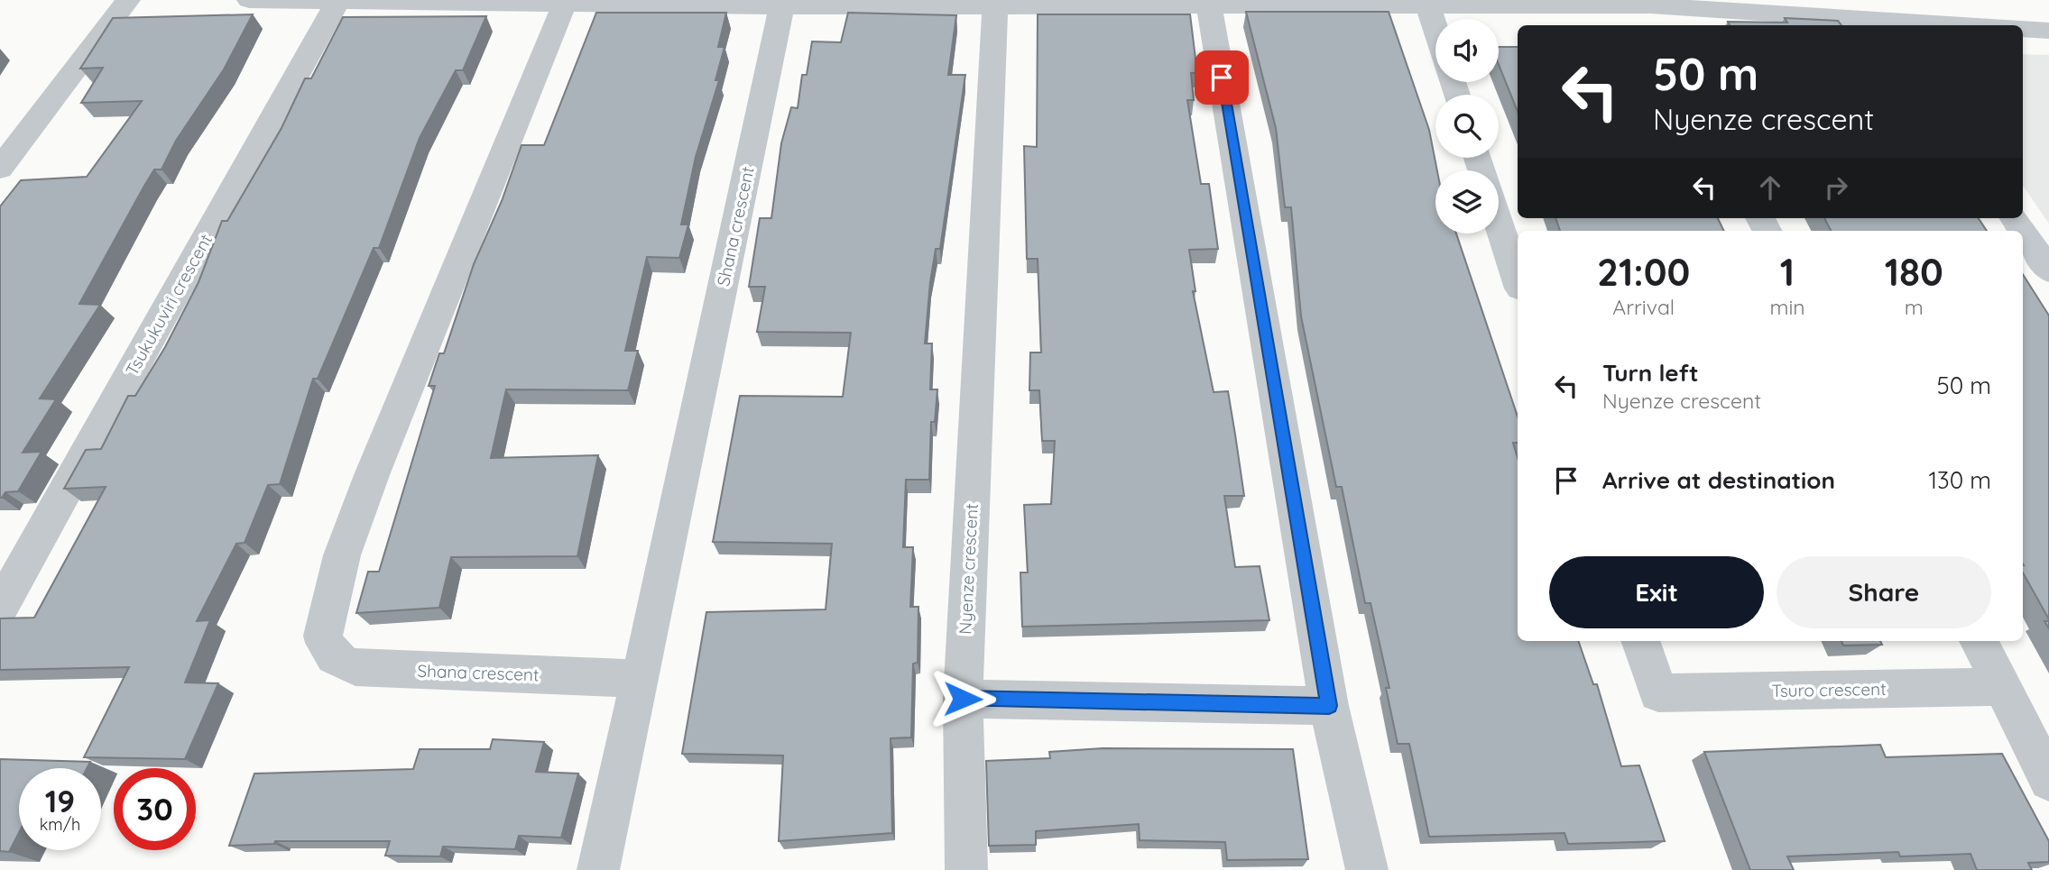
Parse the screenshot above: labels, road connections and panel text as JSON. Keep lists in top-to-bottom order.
{
  "streets": {
    "street": [
      "Shana crescent",
      "Tsukukuviri crescent",
      "Nyenze crescent",
      "Tsuro crescent"
    ]
  },
  "page": {
    "turn": ["50 m", "Nyenze crescent"],
    "eta": [
      "21:00",
      "Arrival",
      "1",
      "min",
      "180",
      "m"
    ],
    "list": [
      {
        "name": "Turn left",
        "note": "Nyenze crescent",
        "value": "50 m"
      },
      {
        "name": "Arrive at destination",
        "value": "130 m"
      }
    ],
    "buttons": ["Exit", "Share"],
    "speed": "19 km/h",
    "limit": "30"
  }
}
